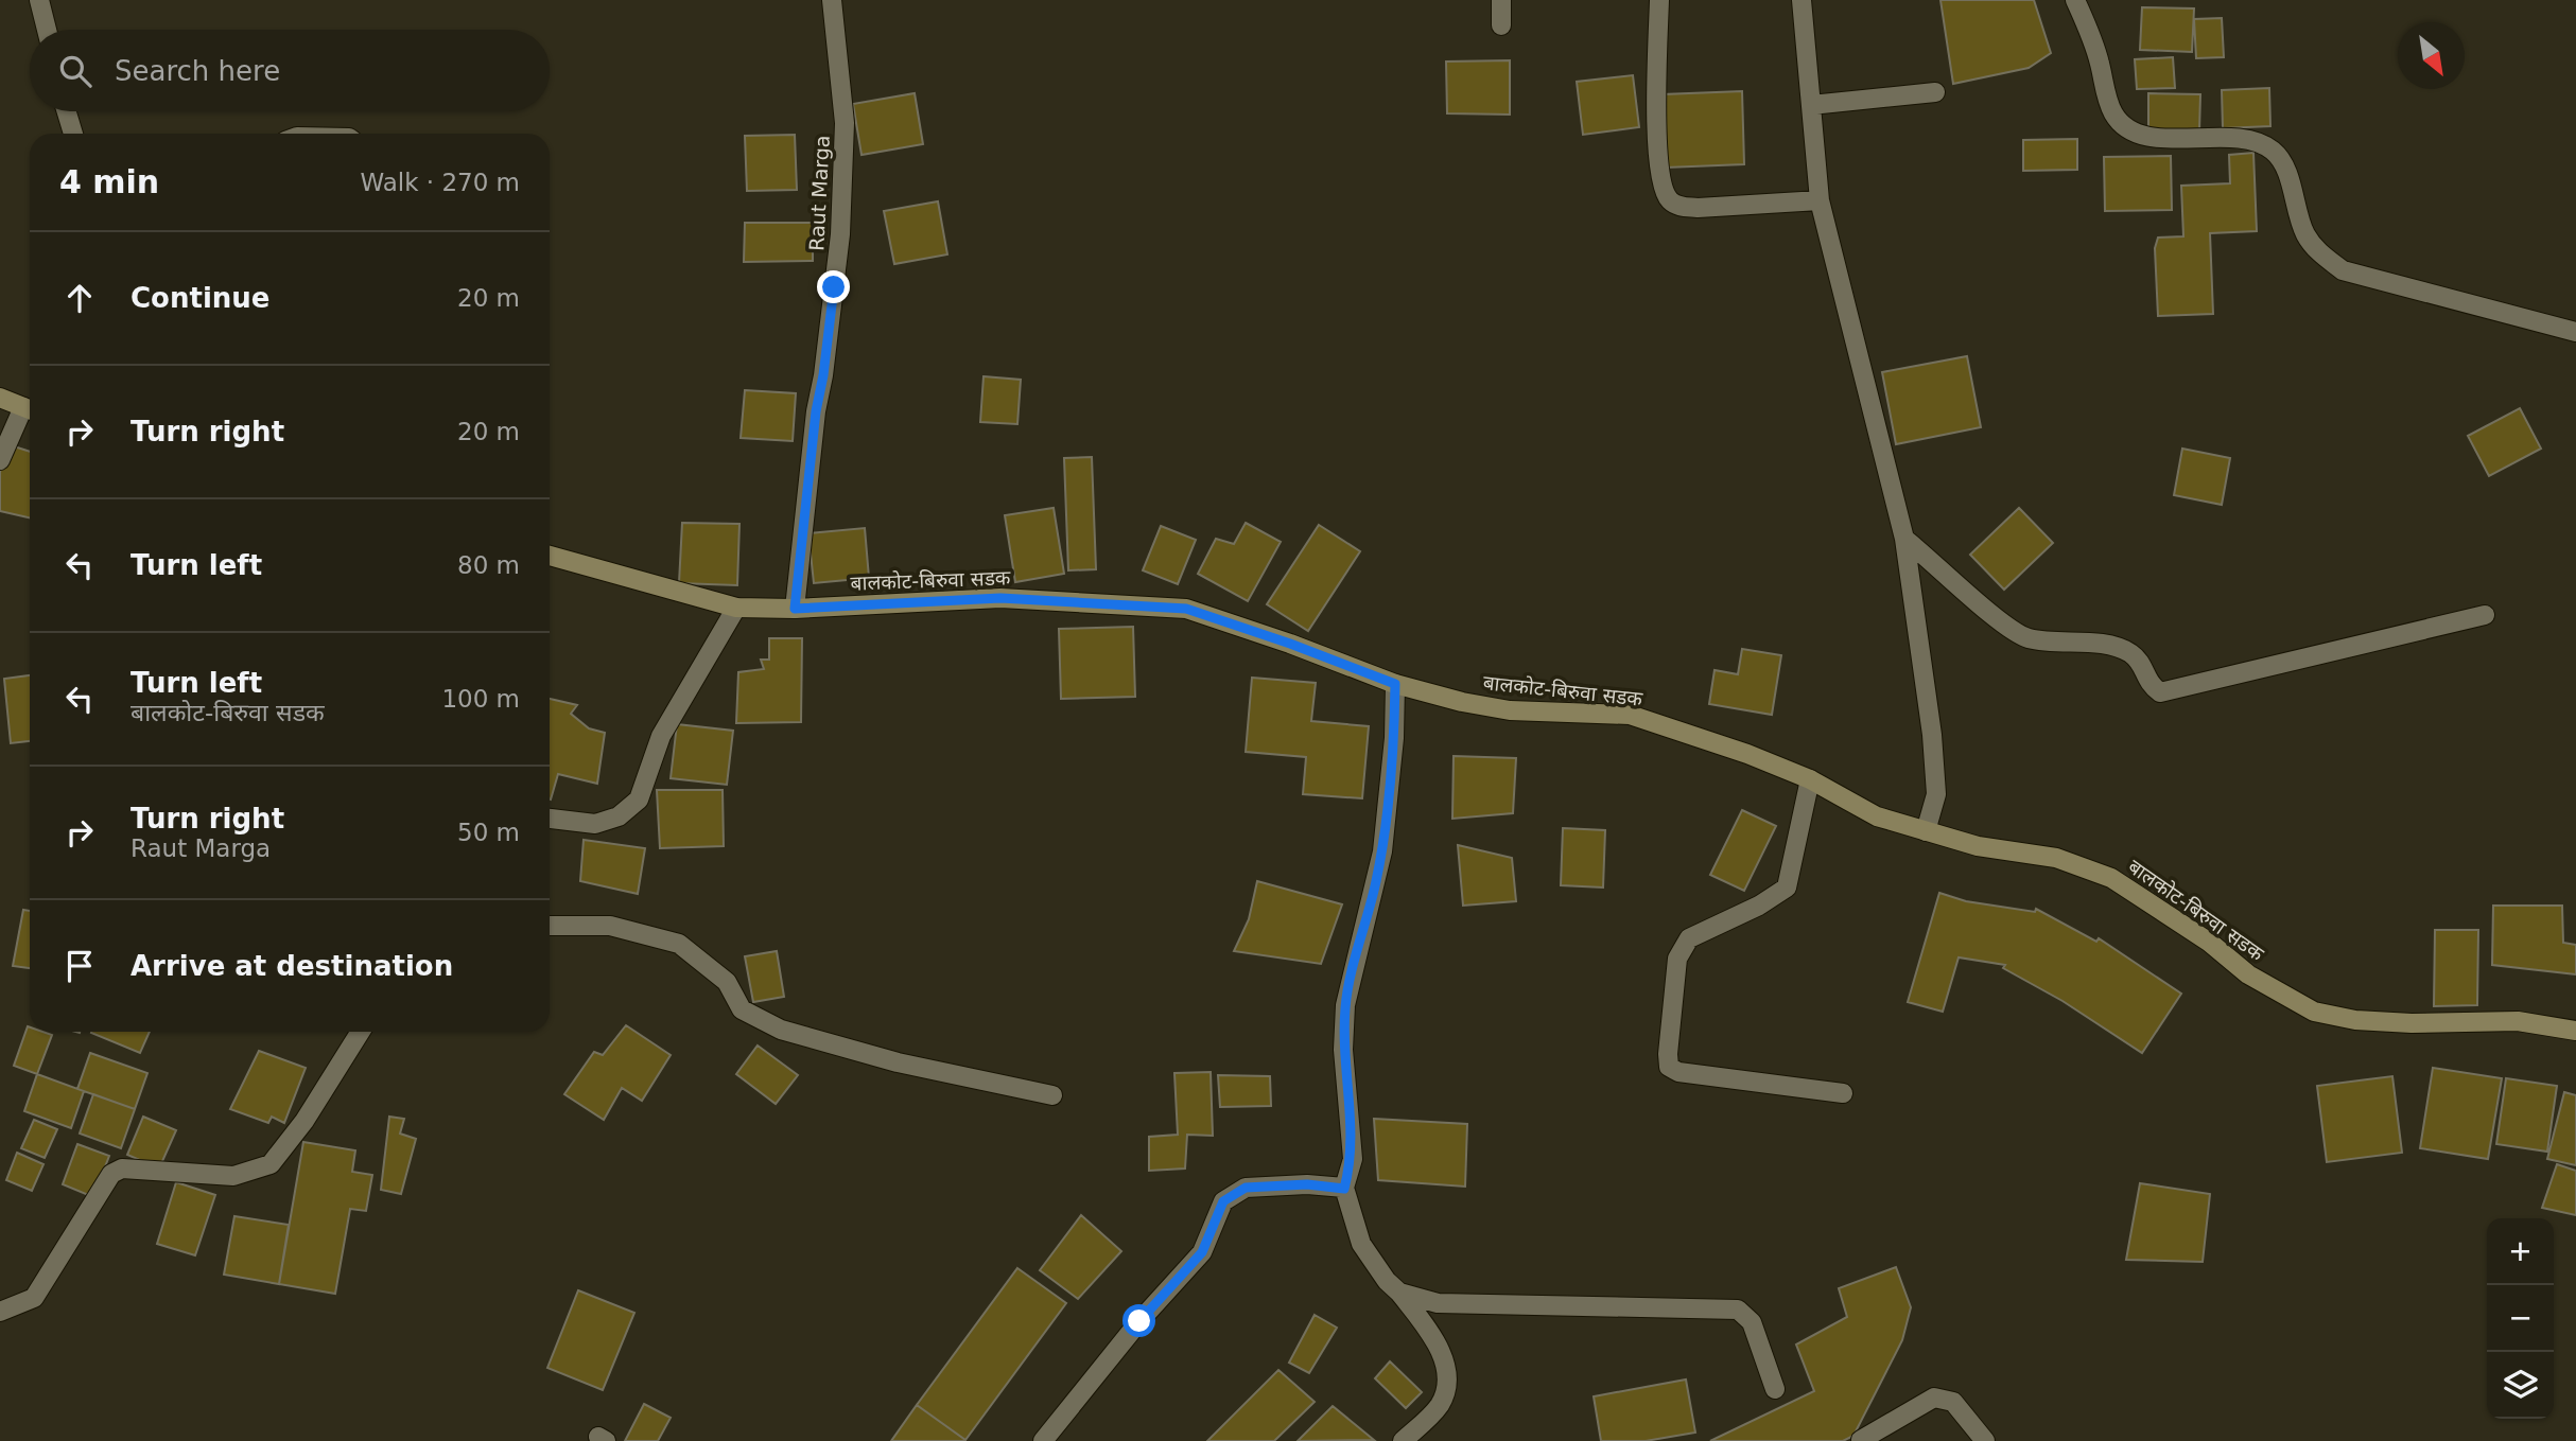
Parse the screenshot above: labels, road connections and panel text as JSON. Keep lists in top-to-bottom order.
{
  "streets": {
    "main road": ["बालकोट-बिरुवा सडक"],
    "street": ["Raut Marga"]
  },
  "crossings": [
    ["Raut Marga", "बालकोट-बिरुवा सडक"]
  ],
  "north": "bottom right",
  "page": {
    "search": "Search here",
    "heading": ["4 min", "Walk · 270 m"],
    "list": [
      ["Continue", "20 m"],
      ["Turn right", "20 m"],
      ["Turn left", "80 m"],
      ["Turn left", "बालकोट-बिरुवा सडक", "100 m"],
      ["Turn right", "Raut Marga", "50 m"],
      "Arrive at destination"
    ],
    "map_buttons": ["+", "−"]
  }
}
